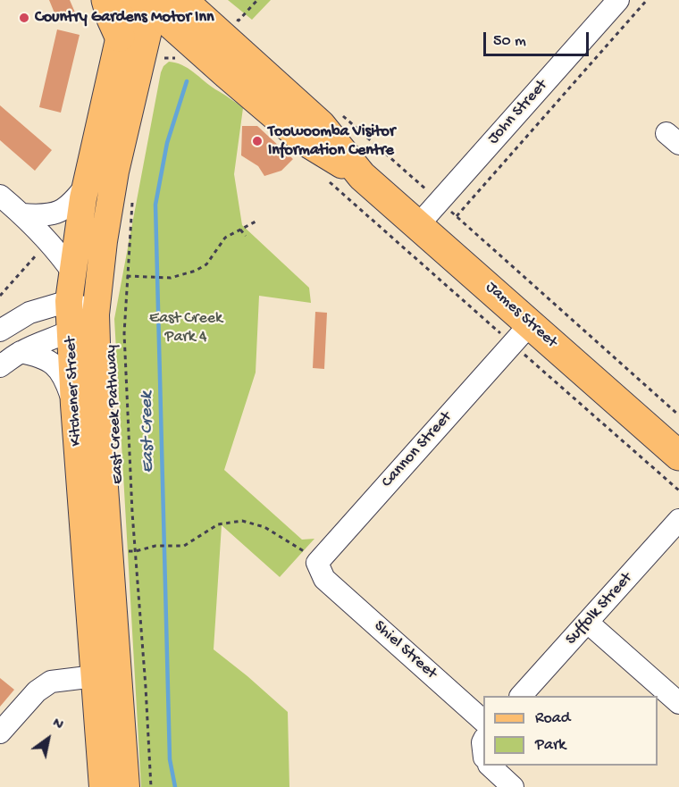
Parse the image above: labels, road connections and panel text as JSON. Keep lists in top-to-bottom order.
{
  "streets": {
    "highway": ["James Street"],
    "main road": ["Kitchener Street"],
    "street": [
      "John Street",
      "Cannon Street",
      "Suffolk Street",
      "Shiel Street"
    ],
    "path": ["East Creek Pathway"]
  },
  "crossings": [
    ["John Street", "James Street"],
    ["James Street", "Kitchener Street"],
    ["James Street", "Cannon Street"],
    ["Cannon Street", "Shiel Street"]
  ],
  "water": ["East Creek"],
  "parks": ["East Creek Park 4"],
  "places": ["Country Gardens Motor Inn", "Toowoomba Visitor Information Centre"],
  "legend": ["Road", "Park"],
  "scale_bar": "50 m",
  "north": "top right"
}
